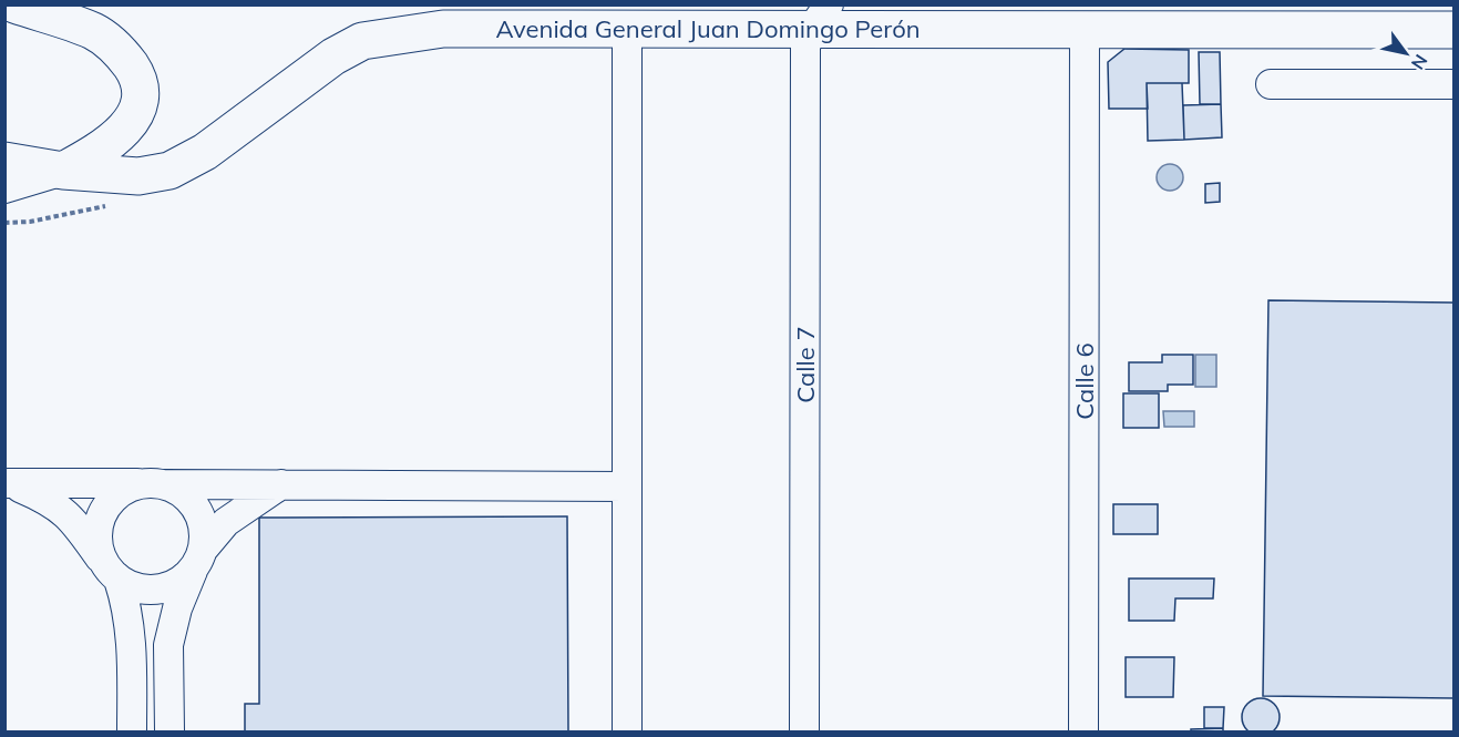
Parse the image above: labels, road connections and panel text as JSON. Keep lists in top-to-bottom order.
{
  "streets": {
    "main road": ["Avenida General Juan Domingo Perón"],
    "street": ["Calle 7", "Calle 6"]
  },
  "crossings": [
    ["Avenida General Juan Domingo Perón", "Calle 7"],
    ["Avenida General Juan Domingo Perón", "Calle 6"]
  ],
  "north": "bottom right"
}
